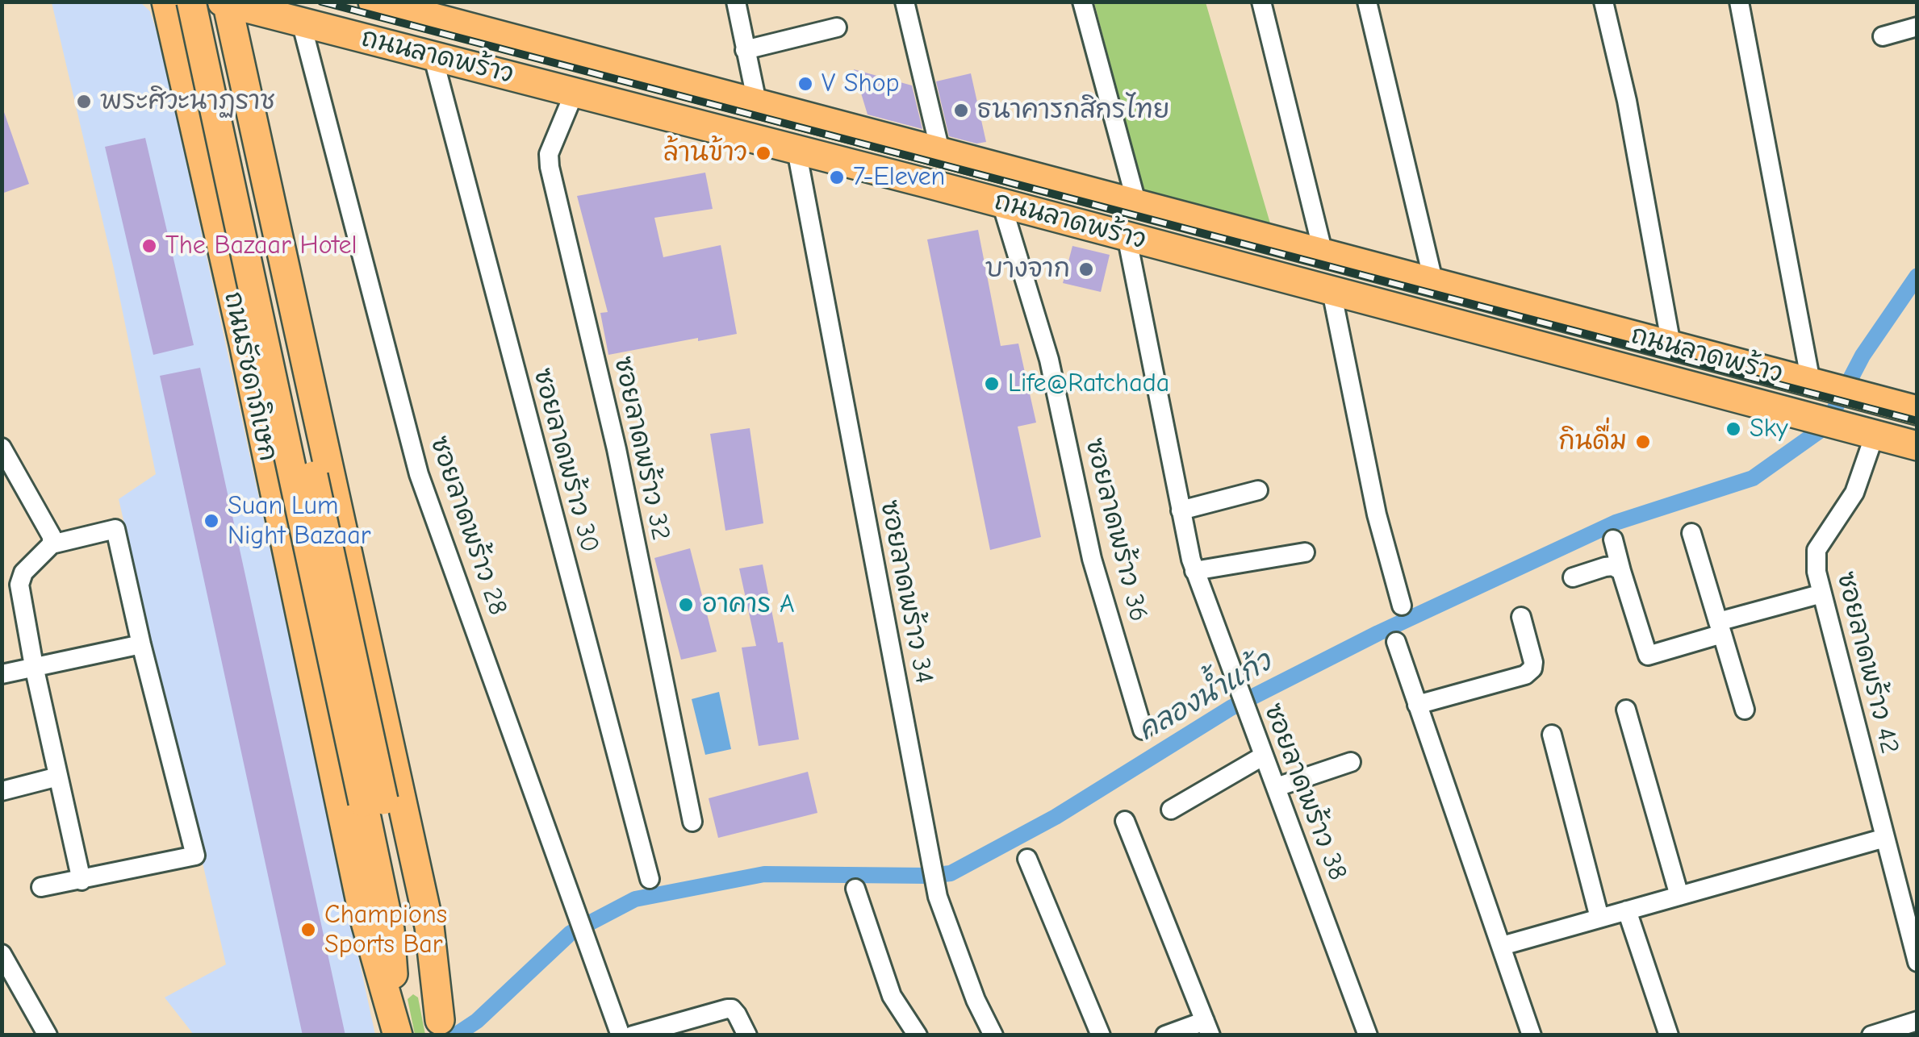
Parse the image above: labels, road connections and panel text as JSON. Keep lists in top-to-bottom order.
{
  "streets": {
    "main road": ["ถนนลาดพร้าว", "ถนนรัชดาภิเษก"],
    "street": [
      "ซอยลาดพร้าว 32",
      "ซอยลาดพร้าว 30",
      "ซอยลาดพร้าว 28",
      "ซอยลาดพร้าว 36",
      "ซอยลาดพร้าว 34",
      "ซอยลาดพร้าว 42",
      "ซอยลาดพร้าว 38"
    ]
  },
  "crossings": [
    ["ถนนลาดพร้าว", "ถนนรัชดาภิเษก"],
    ["ถนนลาดพร้าว", "ซอยลาดพร้าว 32"],
    ["ถนนลาดพร้าว", "ซอยลาดพร้าว 30"],
    ["ถนนลาดพร้าว", "ซอยลาดพร้าว 28"],
    ["ถนนลาดพร้าว", "ซอยลาดพร้าว 36"],
    ["ถนนลาดพร้าว", "ซอยลาดพร้าว 34"],
    ["ถนนลาดพร้าว", "ซอยลาดพร้าว 42"],
    ["ถนนลาดพร้าว", "ซอยลาดพร้าว 38"]
  ],
  "water": ["คลองน้ำแก้ว"],
  "places": [
    "V Shop",
    "พระศิวะนาฏราช",
    "ธนาคารกสิกรไทย",
    "ล้านข้าว",
    "7-Eleven",
    "The Bazaar Hotel",
    "บางจาก",
    "Life@Ratchada",
    "Sky",
    "กินดื่ม",
    "Suan Lum Night Bazaar",
    "อาคาร A",
    "Champions Sports Bar"
  ]
}
